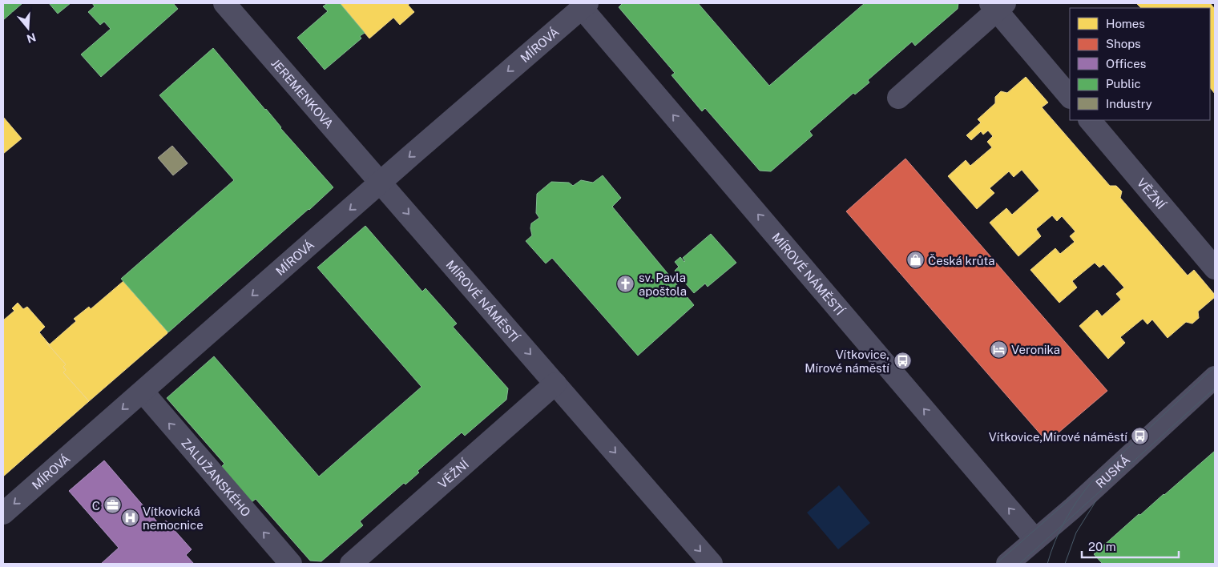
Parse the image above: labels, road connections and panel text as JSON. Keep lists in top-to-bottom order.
{
  "streets": {
    "street": [
      "MÍROVÁ",
      "JEREMENKOVA",
      "VĚŽNÍ",
      "MÍROVÉ NÁMĚSTÍ",
      "RUSKÁ",
      "ZALUŽANSKÉHO"
    ]
  },
  "crossings": [
    ["MÍROVÁ", "JEREMENKOVA"],
    ["MÍROVÁ", "MÍROVÉ NÁMĚSTÍ"],
    ["MÍROVÁ", "ZALUŽANSKÉHO"],
    ["JEREMENKOVA", "MÍROVÉ NÁMĚSTÍ"],
    ["VĚŽNÍ", "MÍROVÉ NÁMĚSTÍ"],
    ["MÍROVÉ NÁMĚSTÍ", "RUSKÁ"]
  ],
  "one_way": ["MÍROVÁ", "ZALUŽANSKÉHO"],
  "places": {
    "shop": ["Česká krůta"],
    "church": ["sv. Pavla apoštola"],
    "hotel": ["Veronika"],
    "bus stop": ["Vítkovice, Mírové náměstí", "Vítkovice,Mírové náměstí"],
    "office": ["C"],
    "hospital": ["Vítkovická nemocnice"]
  },
  "legend": [
    "Homes",
    "Shops",
    "Offices",
    "Public",
    "Industry"
  ],
  "scale_bar": "20 m",
  "north": "bottom"
}
